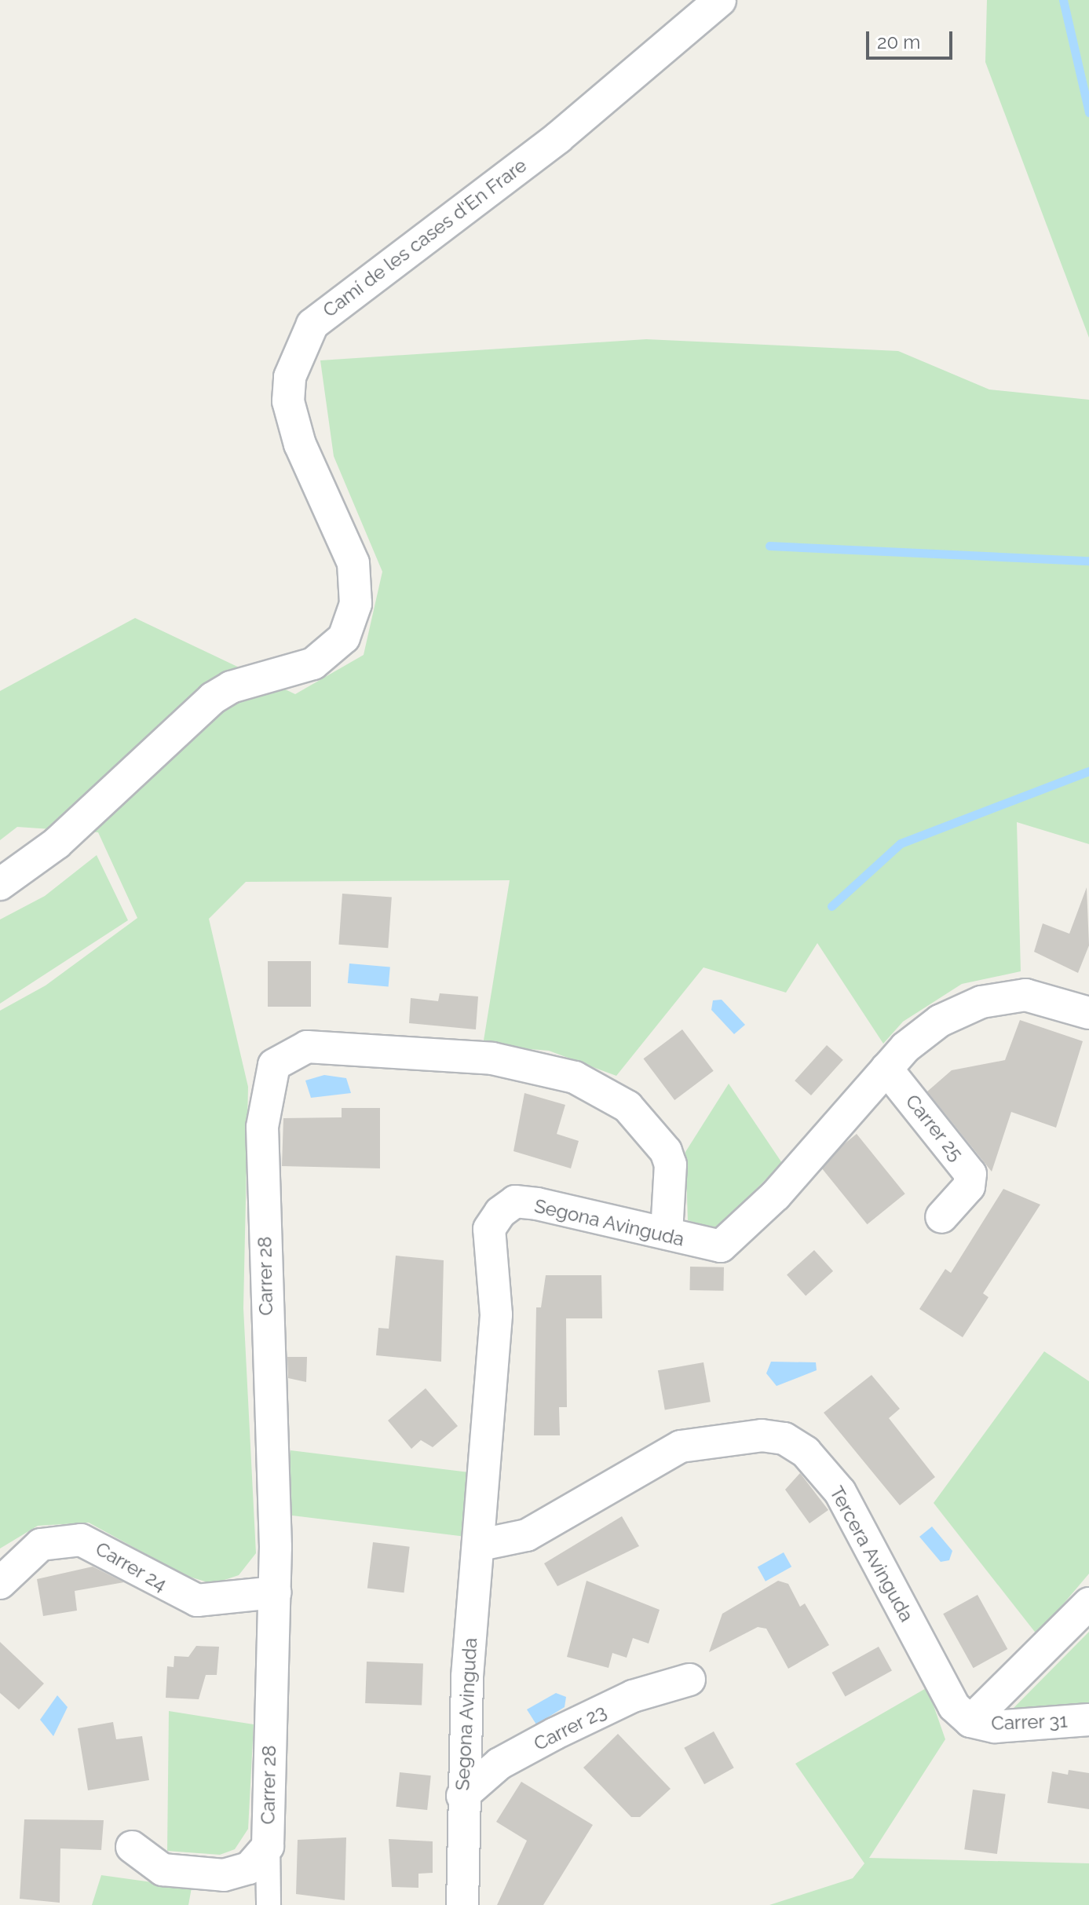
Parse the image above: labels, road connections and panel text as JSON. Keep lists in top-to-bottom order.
{
  "streets": {
    "street": [
      "Camí de les cases d'En Frare",
      "Carrer 25",
      "Segona Avinguda",
      "Carrer 28",
      "Tercera Avinguda",
      "Carrer 24",
      "Carrer 31",
      "Carrer 23"
    ]
  },
  "crossings": [
    ["Carrer 25", "Segona Avinguda"],
    ["Segona Avinguda", "Carrer 28"],
    ["Segona Avinguda", "Tercera Avinguda"],
    ["Segona Avinguda", "Carrer 23"],
    ["Carrer 28", "Carrer 24"],
    ["Tercera Avinguda", "Carrer 31"]
  ],
  "scale_bar": "20 m"
}
